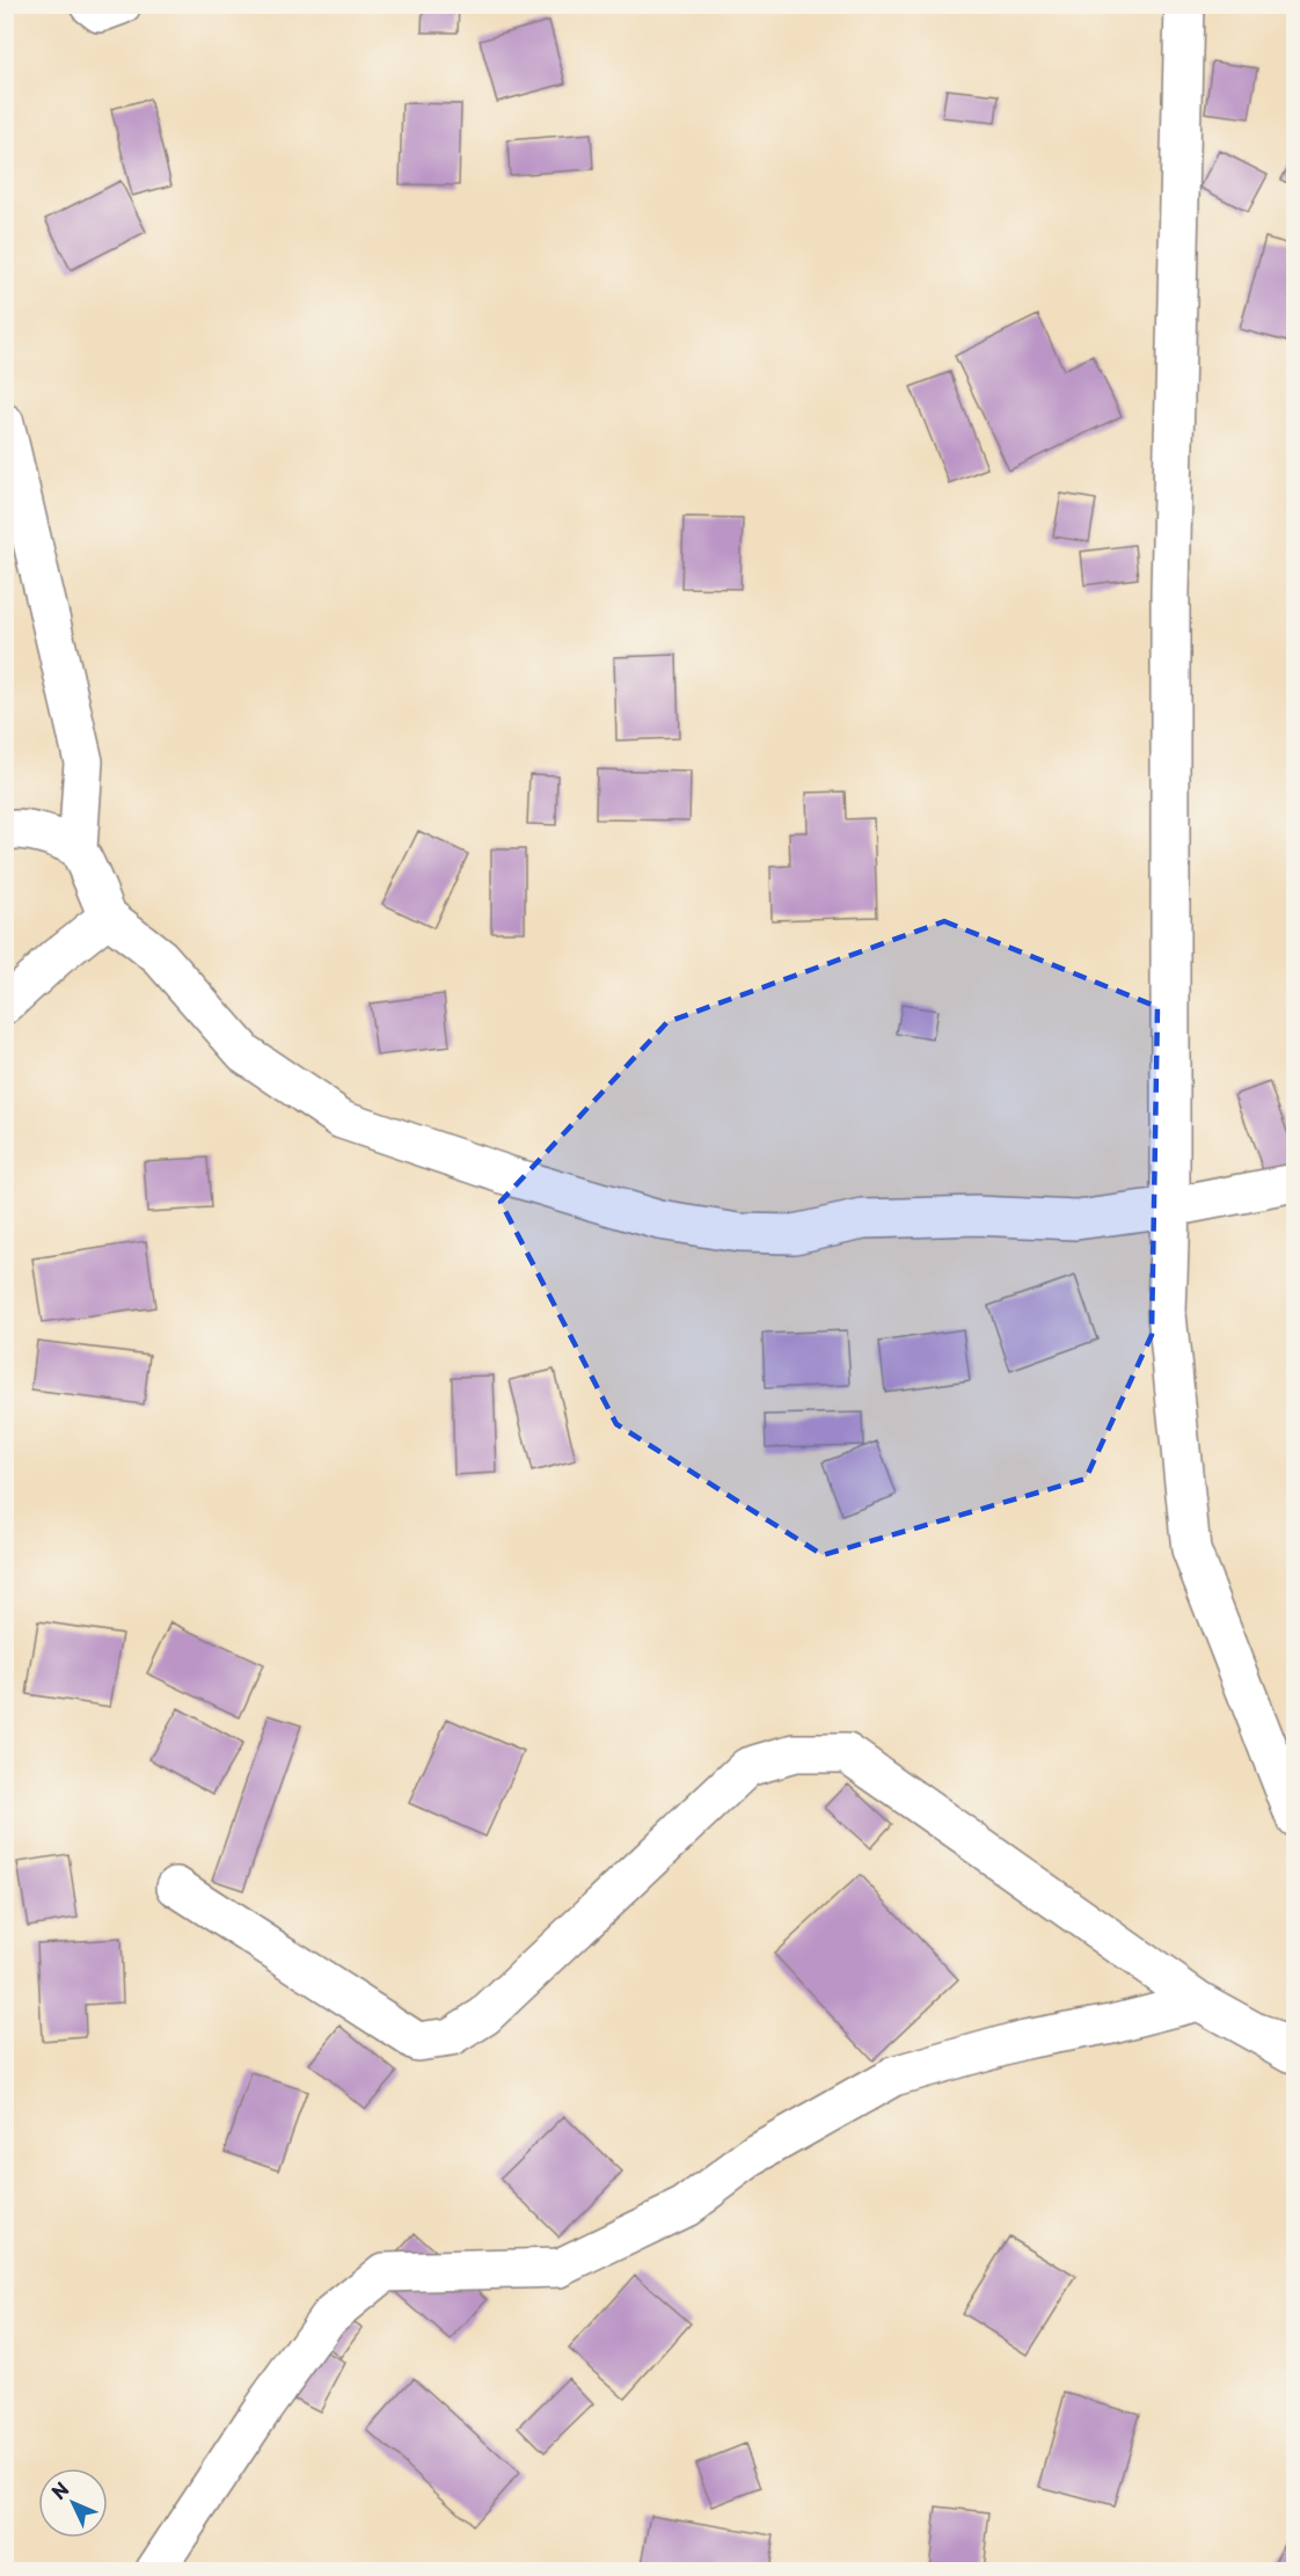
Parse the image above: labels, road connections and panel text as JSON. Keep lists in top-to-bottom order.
{
  "north": "top left"
}
